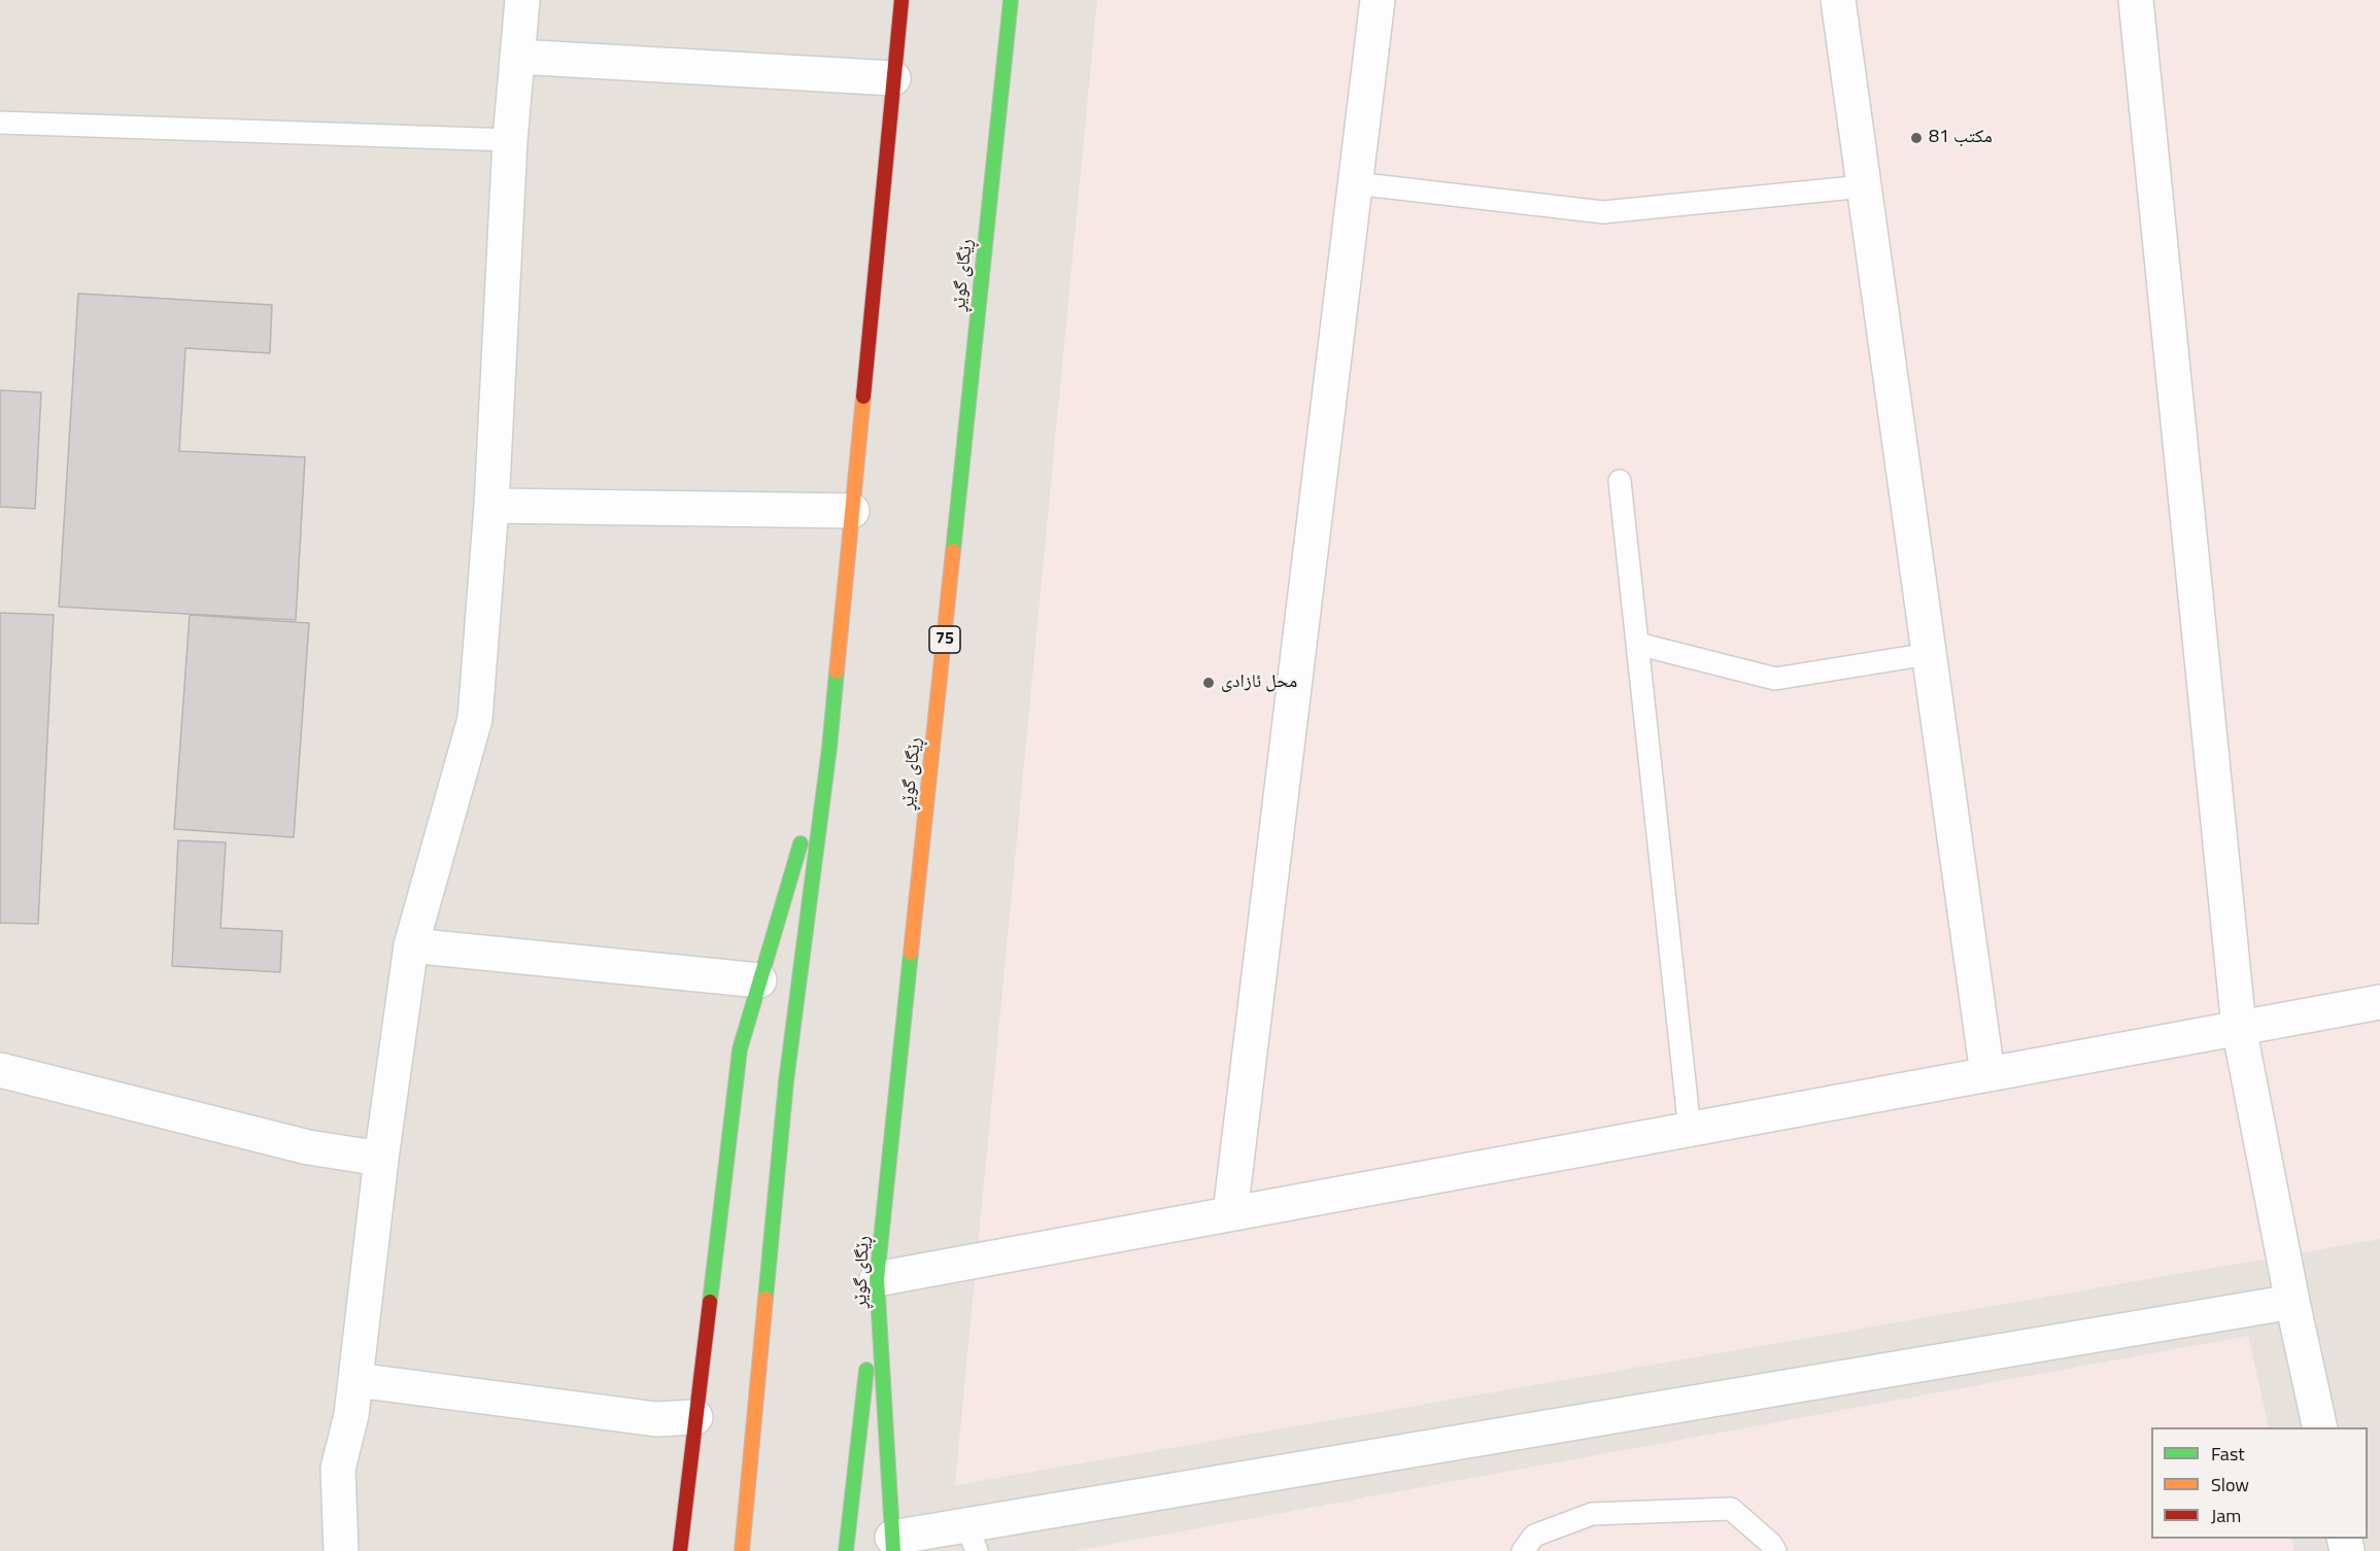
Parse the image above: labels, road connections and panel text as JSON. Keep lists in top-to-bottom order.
{
  "streets": {
    "highway": ["ڕێگای گوێڕ", "75"]
  },
  "places": ["مكتب 81", "محل ئازادى"],
  "legend": ["Fast", "Slow", "Jam"]
}
